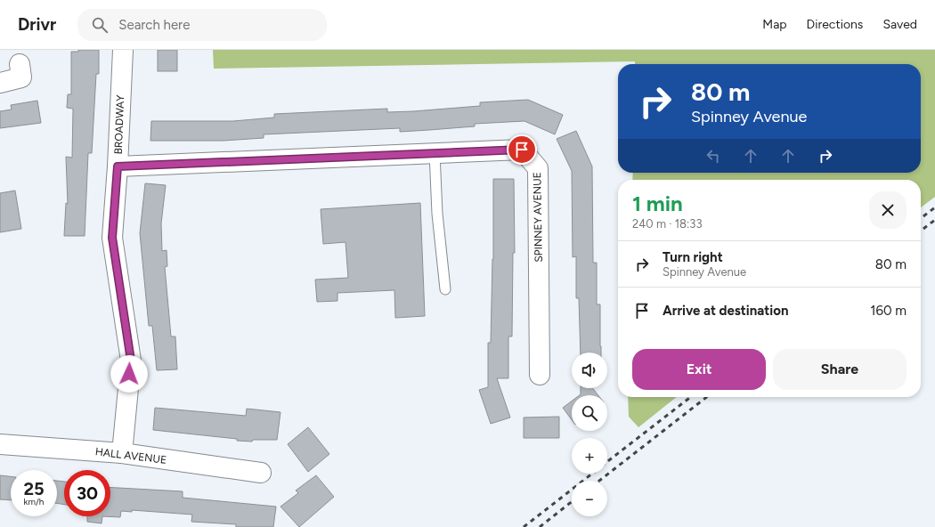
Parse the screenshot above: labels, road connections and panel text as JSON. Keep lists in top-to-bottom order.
{
  "streets": {
    "street": ["BROADWAY", "SPINNEY AVENUE", "HALL AVENUE"]
  },
  "crossings": [
    ["BROADWAY", "SPINNEY AVENUE"],
    ["BROADWAY", "HALL AVENUE"]
  ],
  "page": {
    "header": "Drivr",
    "search": "Search here",
    "nav": ["Map", "Directions", "Saved"],
    "turn": ["80 m", "Spinney Avenue"],
    "heading": ["1 min", "240 m · 18:33"],
    "list": [
      {
        "name": "Turn right",
        "note": "Spinney Avenue",
        "value": "80 m"
      },
      {
        "name": "Arrive at destination",
        "value": "160 m"
      }
    ],
    "buttons": ["Exit", "Share"],
    "map_buttons": ["+", "−"],
    "speed": "25 km/h",
    "limit": "30"
  }
}
